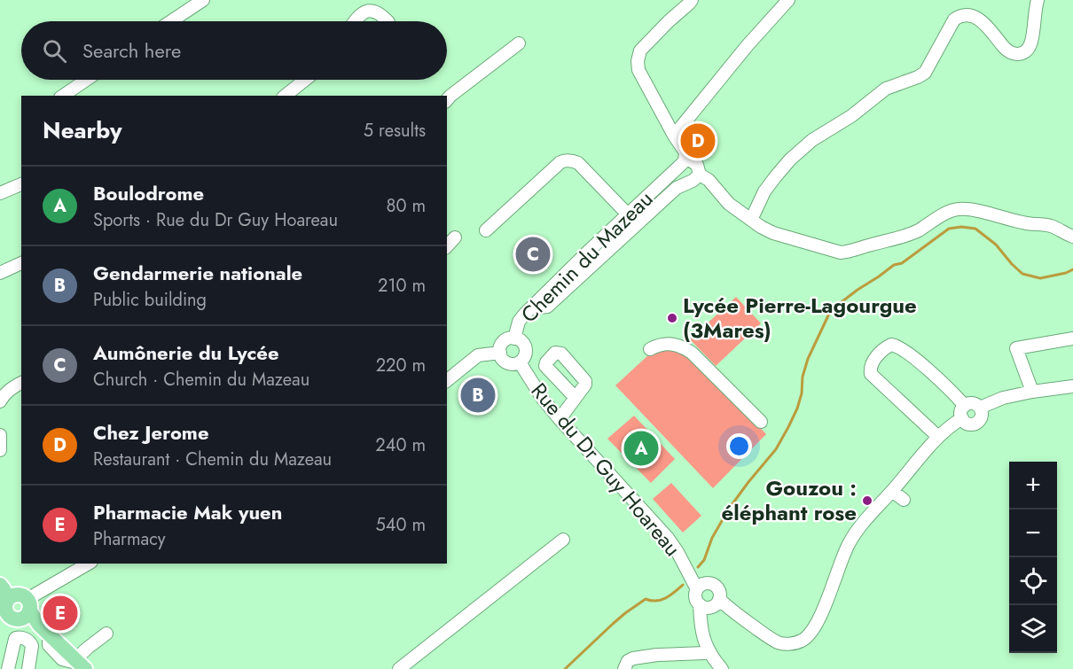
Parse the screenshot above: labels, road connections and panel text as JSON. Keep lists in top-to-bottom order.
{
  "streets": {
    "street": ["Chemin du Mazeau", "Rue du Dr Guy Hoareau"]
  },
  "crossings": [
    ["Chemin du Mazeau", "Rue du Dr Guy Hoareau"]
  ],
  "places": ["Lycée Pierre-Lagourgue (3Mares)", "Gouzou : éléphant rose"],
  "page": {
    "search": "Search here",
    "heading": ["Nearby", "5 results"],
    "pins": [
      "D",
      "C",
      "B",
      "A",
      "E"
    ],
    "list": [
      {
        "mark": "A",
        "name": "Boulodrome",
        "note": "Sports · Rue du Dr Guy Hoareau",
        "value": "80 m"
      },
      {
        "mark": "B",
        "name": "Gendarmerie nationale",
        "note": "Public building",
        "value": "210 m"
      },
      {
        "mark": "C",
        "name": "Aumônerie du Lycée",
        "note": "Church · Chemin du Mazeau",
        "value": "220 m"
      },
      {
        "mark": "D",
        "name": "Chez Jerome",
        "note": "Restaurant · Chemin du Mazeau",
        "value": "240 m"
      },
      {
        "mark": "E",
        "name": "Pharmacie Mak yuen",
        "note": "Pharmacy",
        "value": "540 m"
      }
    ],
    "map_buttons": ["+", "−"]
  }
}
